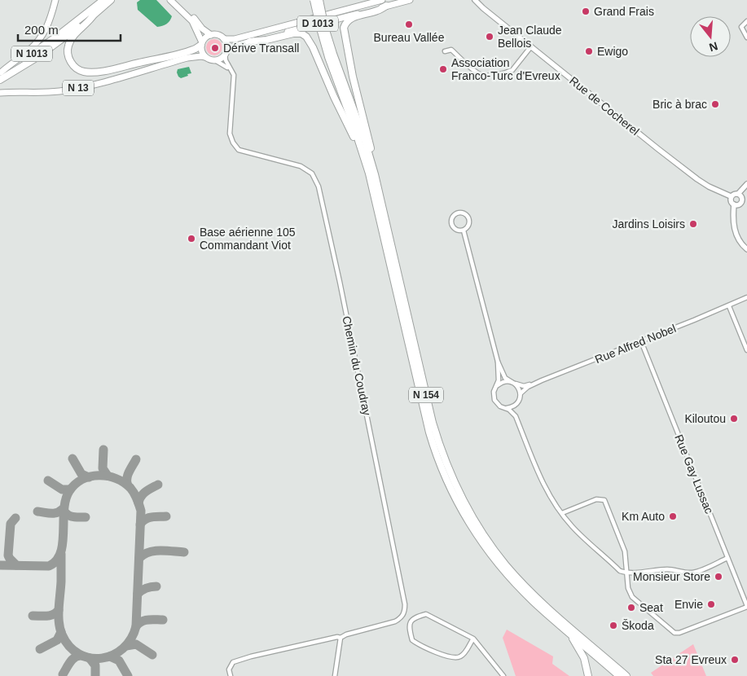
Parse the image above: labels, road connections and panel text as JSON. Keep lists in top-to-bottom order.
{
  "streets": {
    "highway": ["N 1013", "N 154"],
    "main road": ["D 1013", "N 13"],
    "street": [
      "Rue de Cocherel",
      "Rue Alfred Nobel",
      "Chemin du Coudray",
      "Rue Gay Lussac"
    ]
  },
  "crossings": [
    ["D 1013", "N 13"],
    ["D 1013", "Chemin du Coudray"],
    ["N 13", "Chemin du Coudray"],
    ["Rue Alfred Nobel", "Rue Gay Lussac"]
  ],
  "places": [
    "Grand Frais",
    "Bureau Vallée",
    "Jean Claude Bellois",
    "Dérive Transall",
    "Ewigo",
    "Association Franco-Turc d'Evreux",
    "Bric à brac",
    "Jardins Loisirs",
    "Base aérienne 105 Commandant Viot",
    "Kiloutou",
    "Km Auto",
    "Monsieur Store",
    "Envie",
    "Seat",
    "Škoda",
    "Sta 27 Evreux"
  ],
  "scale_bar": "200 m",
  "north": "bottom"
}
